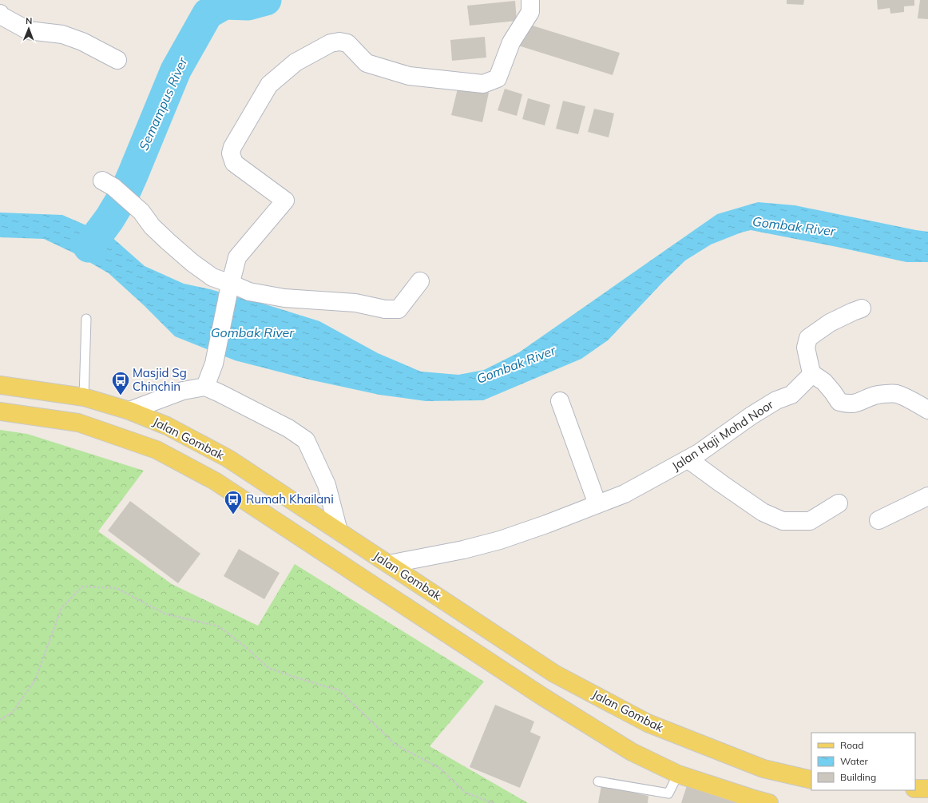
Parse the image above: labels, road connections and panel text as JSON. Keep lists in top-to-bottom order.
{
  "streets": {
    "main road": ["Jalan Gombak"],
    "street": ["Jalan Haji Mohd Noor"]
  },
  "crossings": [
    ["Jalan Haji Mohd Noor", "Jalan Gombak"]
  ],
  "water": ["Semampus River", "Gombak River"],
  "places": {
    "bus stop": ["Masjid Sg Chinchin", "Rumah Khailani"]
  },
  "legend": ["Road", "Water", "Building"],
  "north": "top"
}
